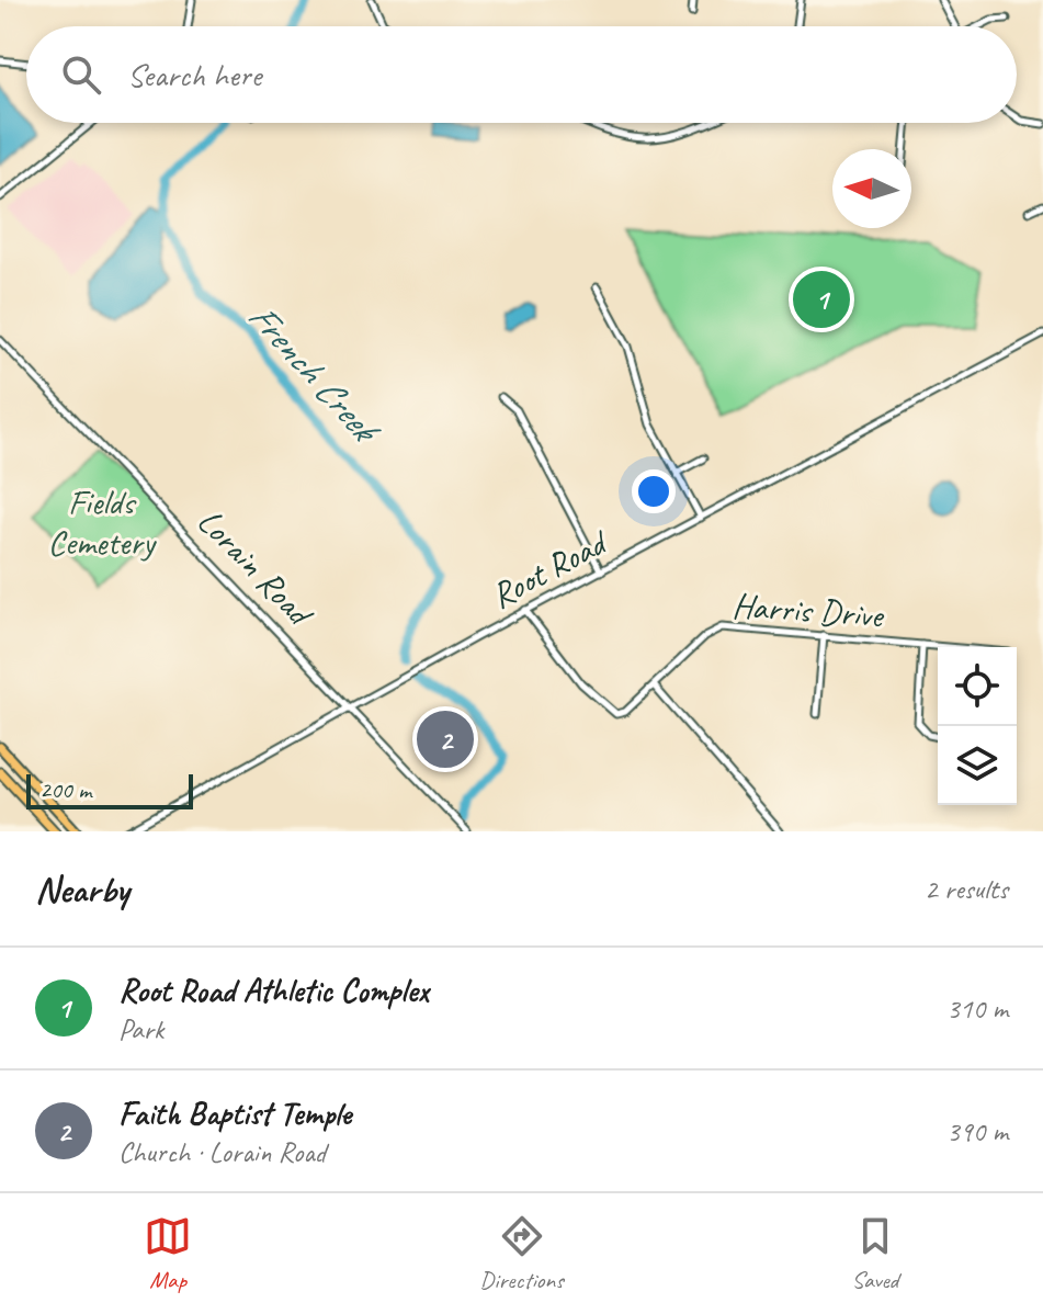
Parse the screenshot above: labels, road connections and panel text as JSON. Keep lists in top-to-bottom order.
{
  "streets": {
    "street": ["Lorain Road", "Root Road", "Harris Drive"]
  },
  "crossings": [
    ["Lorain Road", "Root Road"],
    ["Root Road", "Harris Drive"]
  ],
  "water": ["French Creek"],
  "parks": ["Fields Cemetery"],
  "scale_bar": "200 m",
  "north": "left",
  "page": {
    "search": "Search here",
    "pins": ["1", "2"],
    "scale": "200 m",
    "heading": ["Nearby", "2 results"],
    "list": [
      {
        "mark": "1",
        "name": "Root Road Athletic Complex",
        "note": "Park",
        "value": "310 m"
      },
      {
        "mark": "2",
        "name": "Faith Baptist Temple",
        "note": "Church · Lorain Road",
        "value": "390 m"
      }
    ],
    "nav": ["Map", "Directions", "Saved"]
  }
}
